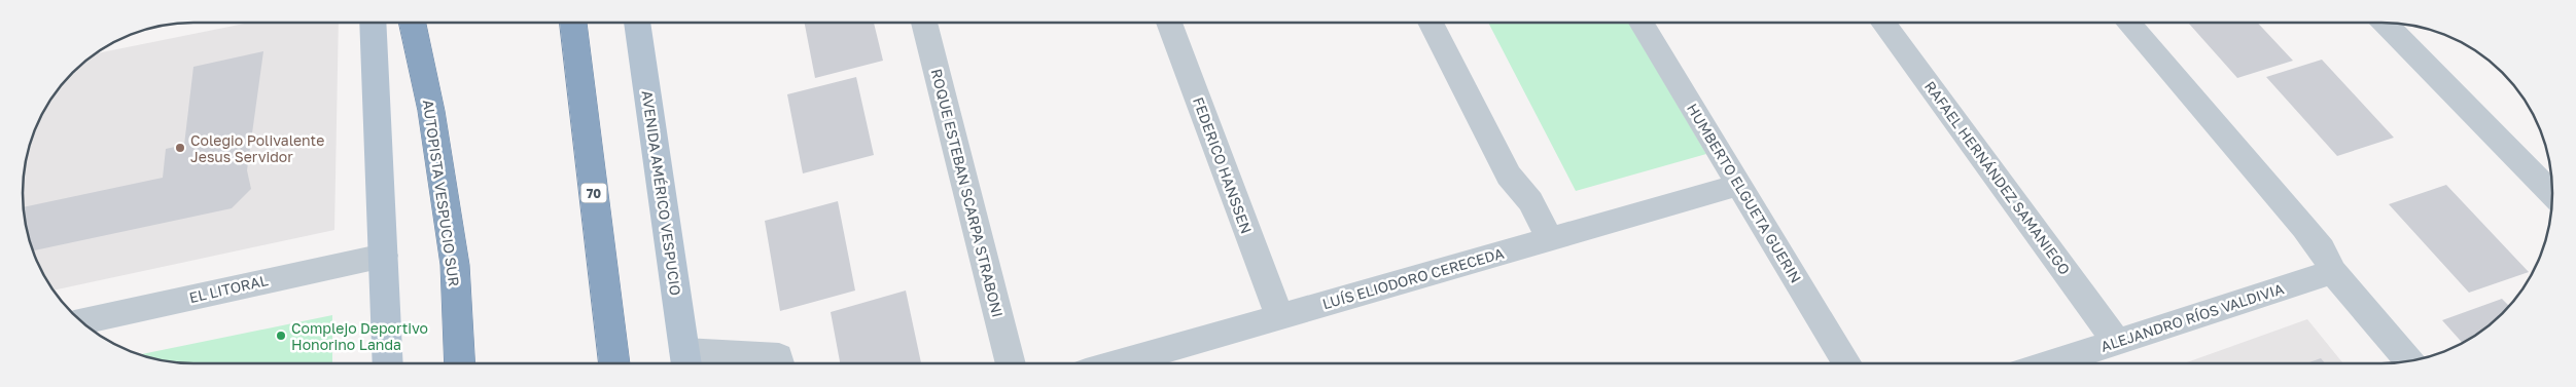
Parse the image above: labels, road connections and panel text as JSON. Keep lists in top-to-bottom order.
{
  "streets": {
    "highway": ["AUTOPISTA VESPUCIO SUR", "70"],
    "main road": ["AVENIDA AMÉRICO VESPUCIO"],
    "street": [
      "FEDERICO HANSSEN",
      "RAFAEL HERNÁNDEZ SAMANIEGO",
      "ROQUE ESTEBAN SCARPA STRABONI",
      "HUMBERTO ELGUETA GUERIN",
      "LUÍS ELIODORO CERECEDA",
      "EL LITORAL",
      "ALEJANDRO RÍOS VALDIVIA"
    ]
  },
  "crossings": [
    ["FEDERICO HANSSEN", "LUÍS ELIODORO CERECEDA"],
    ["RAFAEL HERNÁNDEZ SAMANIEGO", "ALEJANDRO RÍOS VALDIVIA"],
    ["HUMBERTO ELGUETA GUERIN", "LUÍS ELIODORO CERECEDA"]
  ],
  "places": ["Colegio Polivalente Jesus Servidor", "Complejo Deportivo Honorino Landa"]
}
